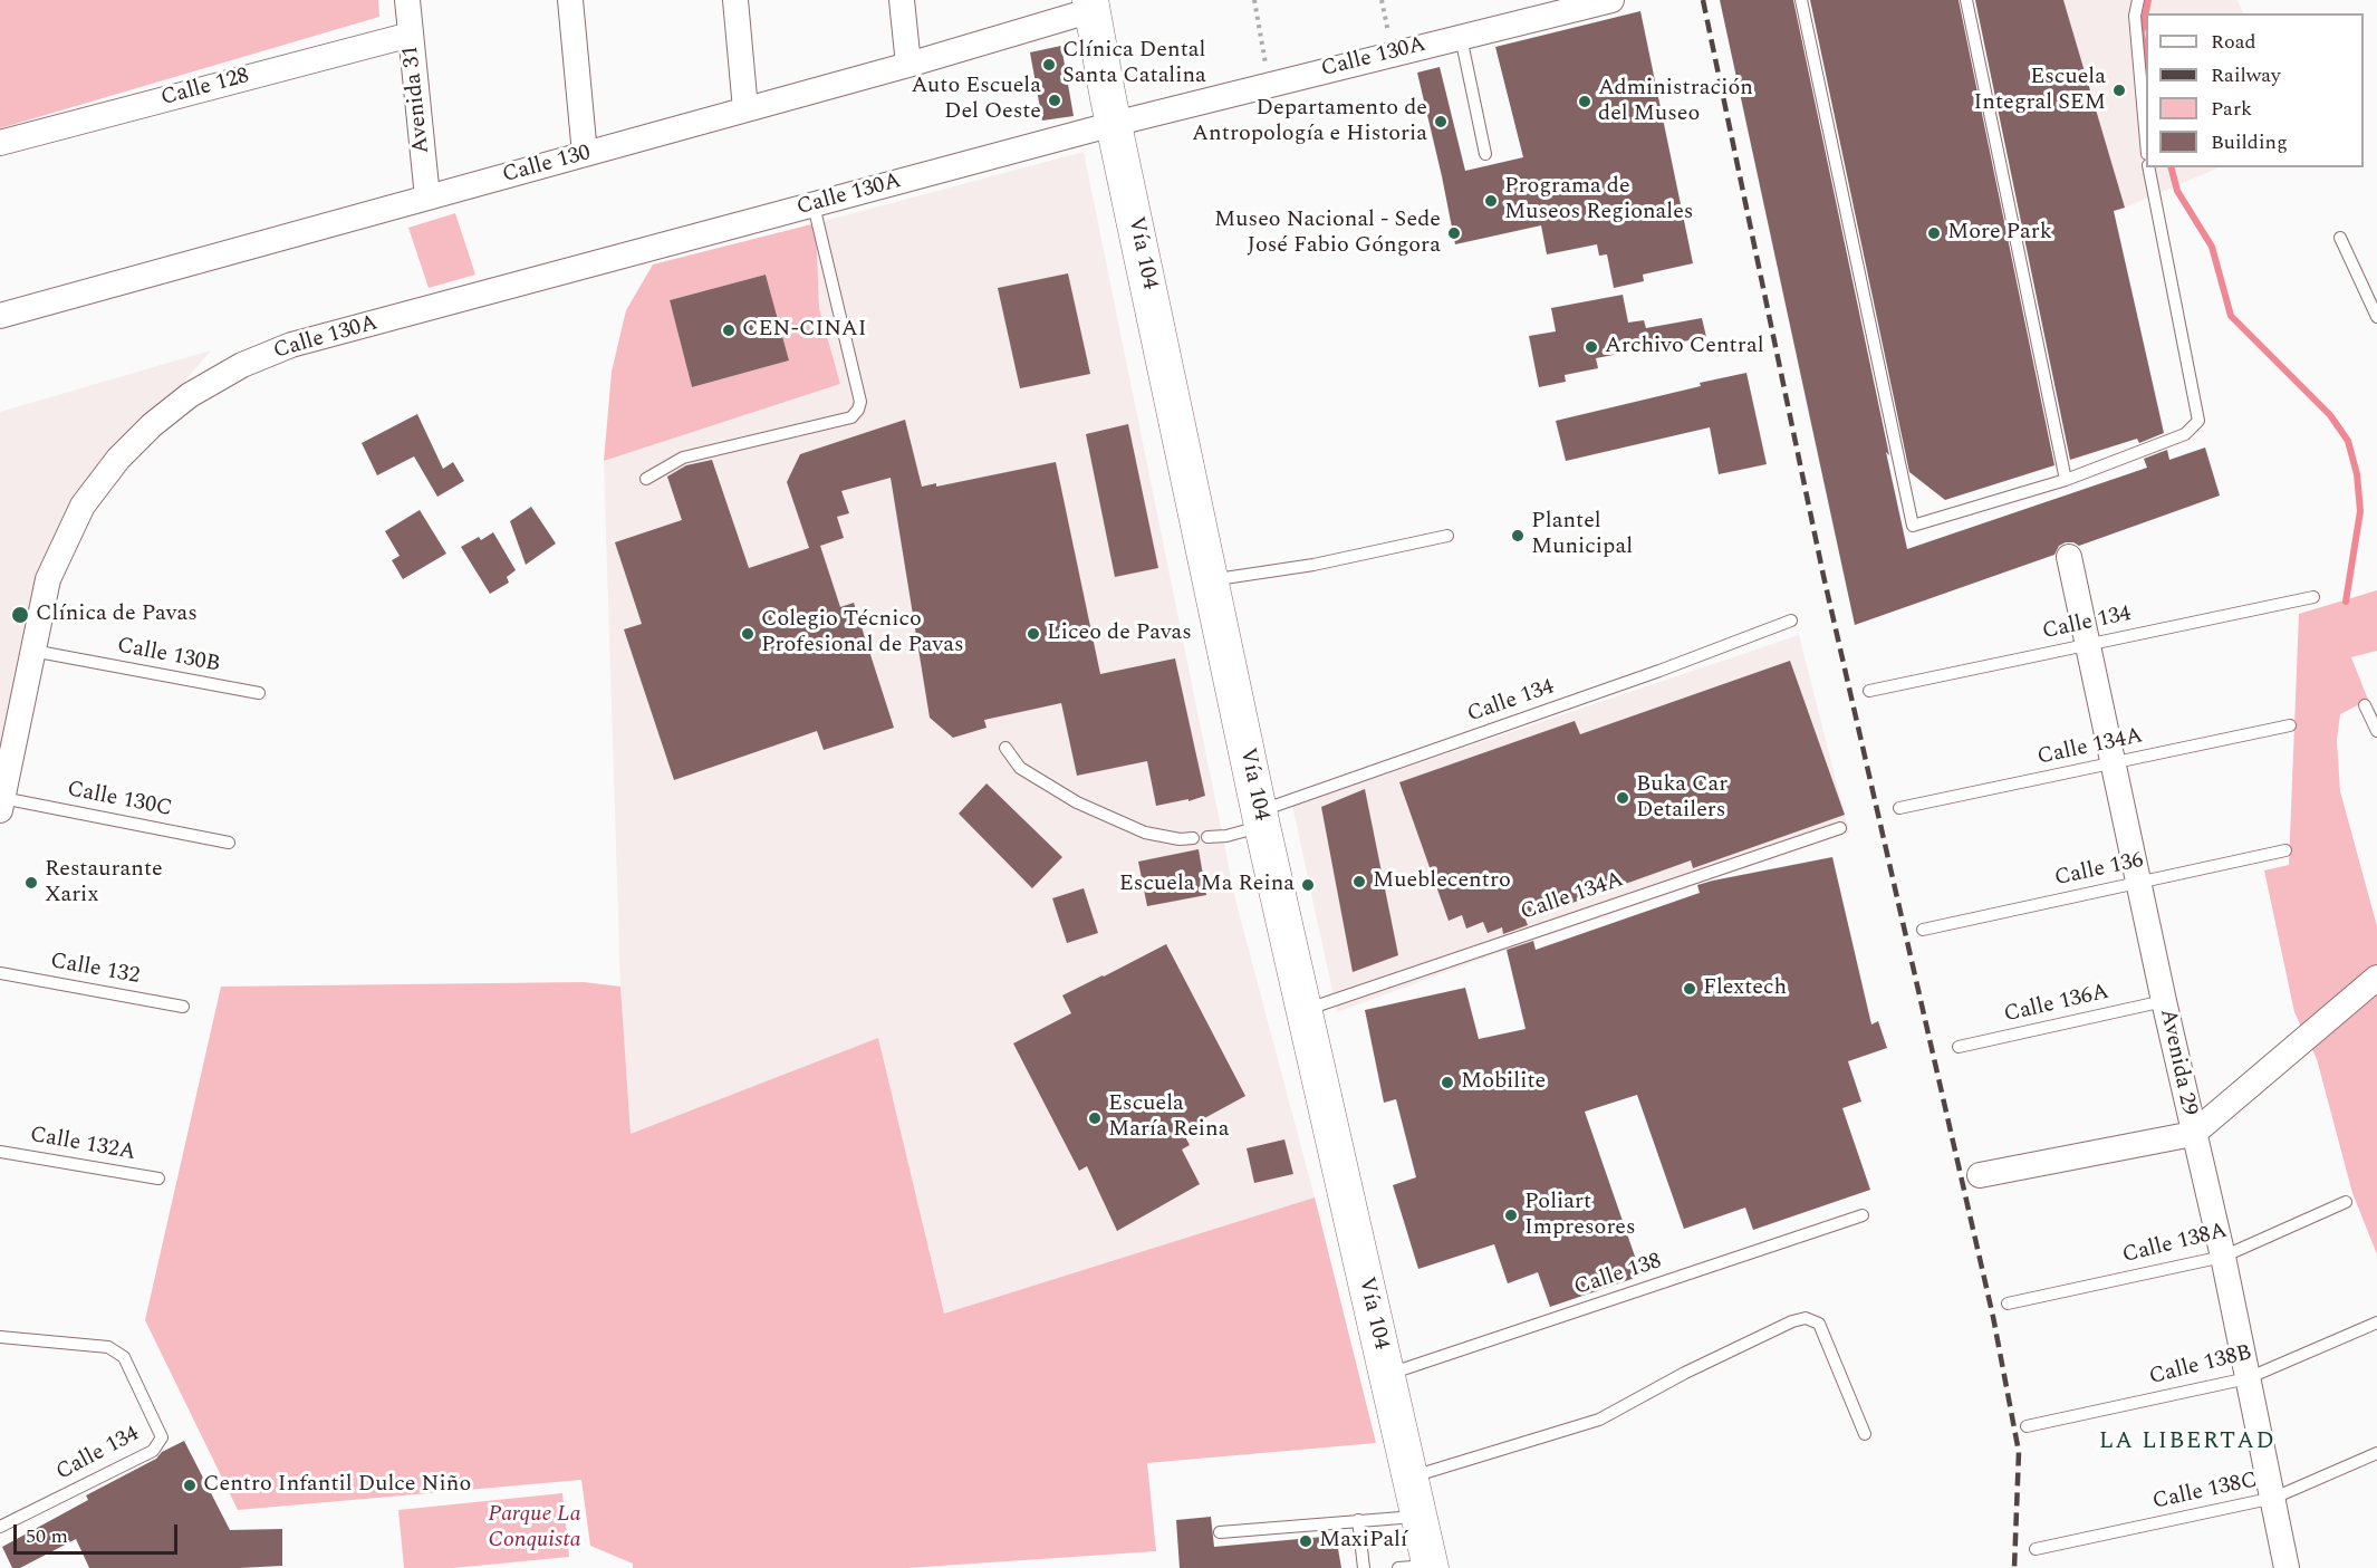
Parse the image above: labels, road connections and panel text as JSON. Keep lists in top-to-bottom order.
{
  "streets": {
    "main road": ["Vía 104"],
    "street": [
      "Calle 130A",
      "Calle 128",
      "Avenida 31",
      "Calle 130",
      "Avenida 29"
    ],
    "lane": [
      "Calle 134",
      "Calle 130B",
      "Calle 134A",
      "Calle 130C",
      "Calle 136",
      "Calle 132",
      "Calle 136A",
      "Calle 132A",
      "Calle 138A",
      "Calle 138",
      "Calle 138B",
      "Calle 138C"
    ]
  },
  "crossings": [
    ["Calle 130A", "Vía 104"],
    ["Calle 130A", "Calle 130B"],
    ["Calle 130A", "Calle 130C"],
    ["Calle 128", "Avenida 31"],
    ["Avenida 31", "Calle 130"],
    ["Calle 130", "Vía 104"],
    ["Vía 104", "Calle 134"],
    ["Vía 104", "Calle 138"],
    ["Calle 134", "Avenida 29"],
    ["Calle 134A", "Avenida 29"],
    ["Calle 136", "Avenida 29"],
    ["Calle 136A", "Avenida 29"],
    ["Avenida 29", "Calle 138A"],
    ["Avenida 29", "Calle 138B"],
    ["Avenida 29", "Calle 138C"]
  ],
  "districts": ["LA LIBERTAD"],
  "parks": ["Parque La Conquista"],
  "places": [
    "Clínica Dental Santa Catalina",
    "Escuela Integral SEM",
    "Auto Escuela Del Oeste",
    "Administración del Museo",
    "Departamento de Antropología e Historia",
    "Programa de Museos Regionales",
    "Museo Nacional - Sede José Fabio Góngora",
    "More Park",
    "CEN-CINAI",
    "Archivo Central",
    "Plantel Municipal",
    "Clínica de Pavas",
    "Colegio Técnico Profesional de Pavas",
    "Liceo de Pavas",
    "Buka Car Detailers",
    "Mueblecentro",
    "Restaurante Xarix",
    "Escuela Ma Reina",
    "Flextech",
    "Mobilite",
    "Escuela María Reina",
    "Poliart Impresores",
    "Centro Infantil Dulce Niño",
    "MaxiPalí"
  ],
  "legend": [
    "Road",
    "Railway",
    "Park",
    "Building"
  ],
  "scale_bar": "50 m"
}
